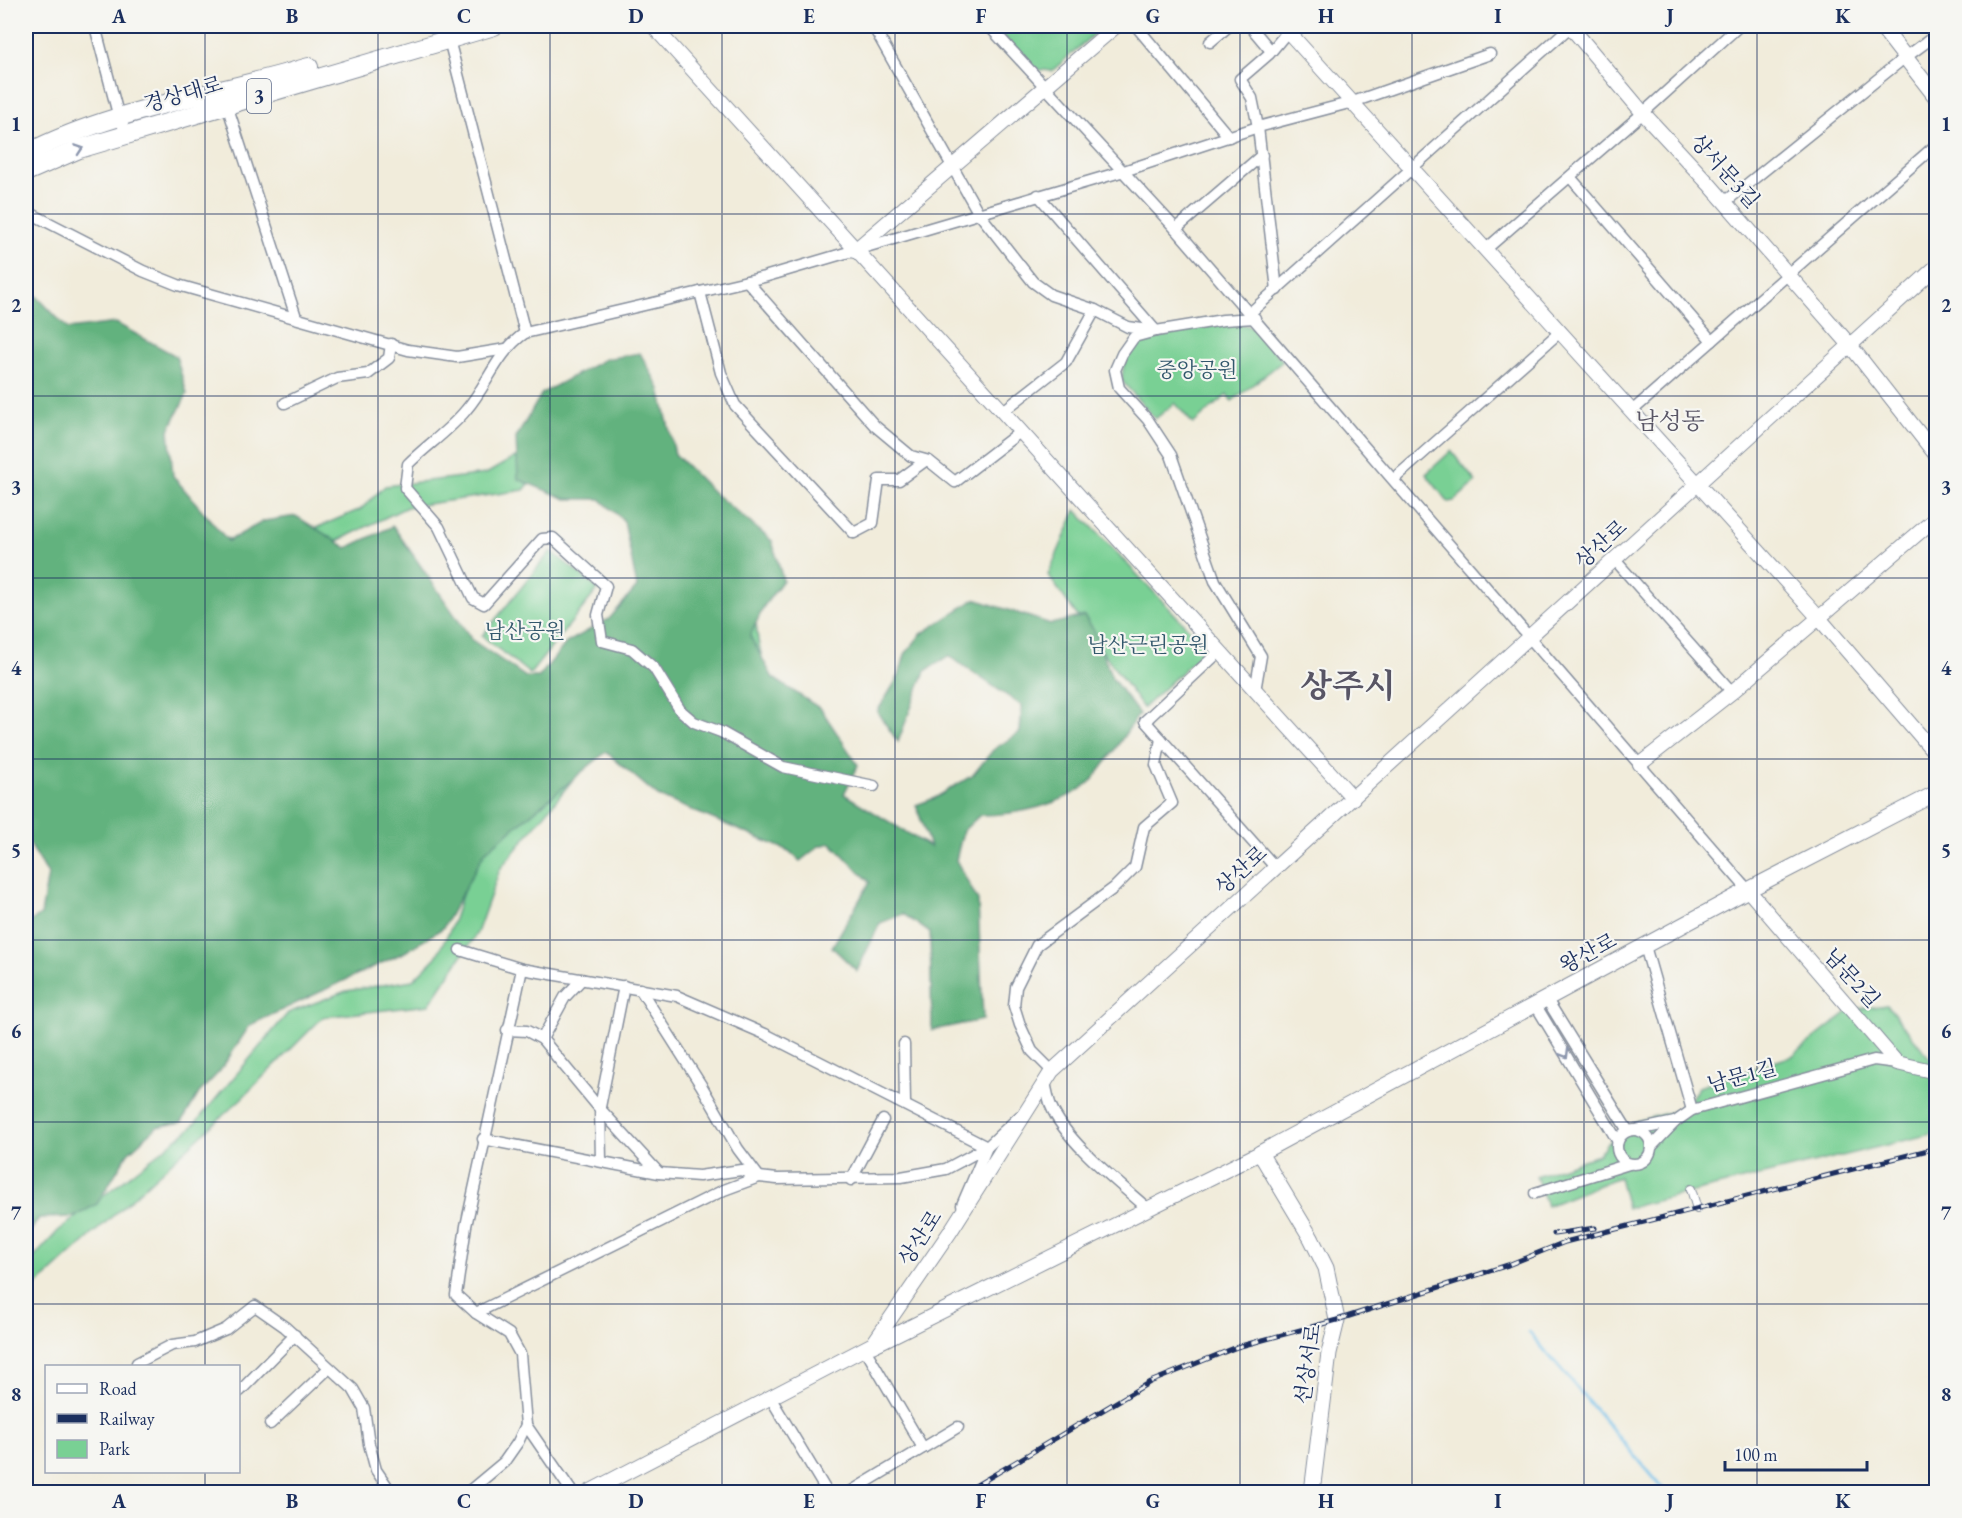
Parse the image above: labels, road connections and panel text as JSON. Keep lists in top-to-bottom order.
{
  "streets": {
    "main road": [
      "경상대로",
      "3",
      "왕산로",
      "선상서로"
    ],
    "street": [
      "상서문3길",
      "상산로",
      "남문2길",
      "남문1길"
    ]
  },
  "crossings": [
    ["상서문3길", "상산로"],
    ["왕산로", "남문2길"],
    ["왕산로", "남문1길"],
    ["왕산로", "선상서로"],
    ["남문2길", "남문1길"]
  ],
  "districts": ["남성동", "상주시"],
  "parks": ["중앙공원", "남산공원", "남산근린공원"],
  "legend": ["Road", "Railway", "Park"],
  "scale_bar": "100 m",
  "grid": {
    "columns": [
      "A",
      "B",
      "C",
      "D",
      "E",
      "F",
      "G",
      "H",
      "I",
      "J",
      "K"
    ],
    "rows": [
      "1",
      "2",
      "3",
      "4",
      "5",
      "6",
      "7",
      "8"
    ]
  }
}
